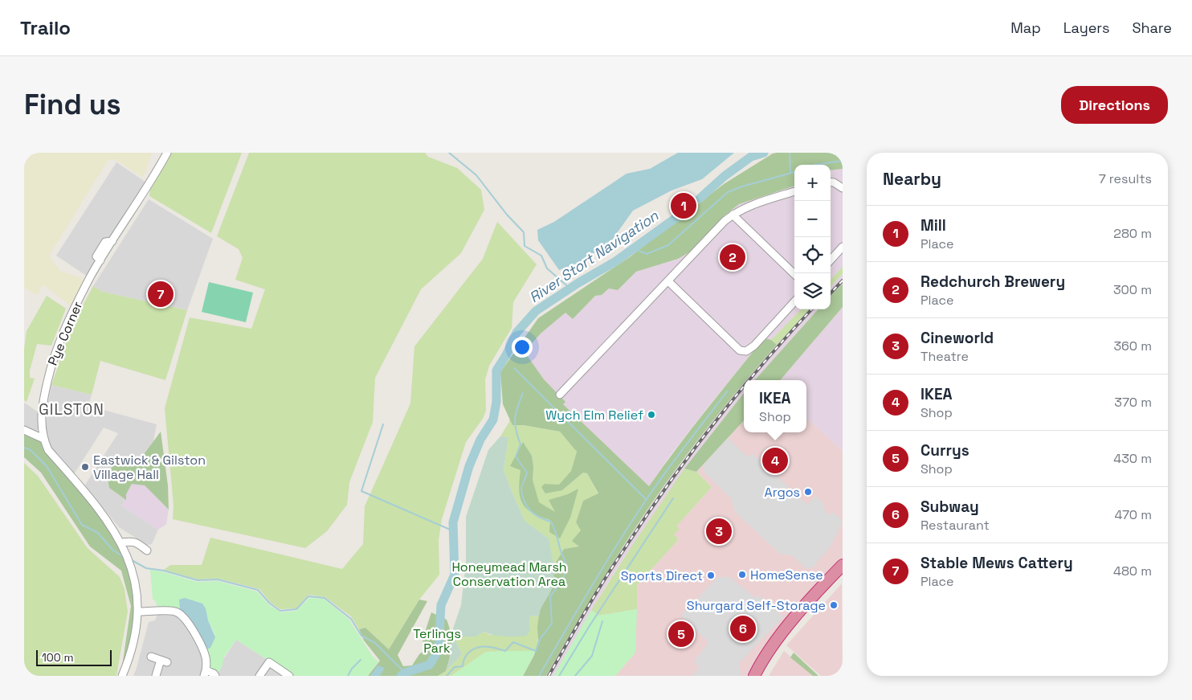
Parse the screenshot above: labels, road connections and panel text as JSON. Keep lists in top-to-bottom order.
{
  "streets": {
    "street": ["Pye Corner"]
  },
  "districts": ["GILSTON"],
  "water": ["River Stort Navigation"],
  "parks": ["Honeymead Marsh Conservation Area", "Terlings Park"],
  "places": [
    "Wych Elm Relief",
    "Eastwick & Gilston Village Hall",
    "Argos",
    "HomeSense",
    "Sports Direct",
    "Shurgard Self-Storage"
  ],
  "scale_bar": "100 m",
  "page": {
    "header": "Trailo",
    "nav": ["Map", "Layers", "Share"],
    "buttons": "Directions",
    "title": "Find us",
    "heading": ["Nearby", "7 results"],
    "map_buttons": ["+", "−"],
    "pins": [
      "1",
      "2",
      "7",
      "4",
      "3",
      "6",
      "5"
    ],
    "list": [
      {
        "mark": "1",
        "name": "Mill",
        "note": "Place",
        "value": "280 m"
      },
      {
        "mark": "2",
        "name": "Redchurch Brewery",
        "note": "Place",
        "value": "300 m"
      },
      {
        "mark": "3",
        "name": "Cineworld",
        "note": "Theatre",
        "value": "360 m"
      },
      {
        "mark": "4",
        "name": "IKEA",
        "note": "Shop",
        "value": "370 m"
      },
      {
        "mark": "5",
        "name": "Currys",
        "note": "Shop",
        "value": "430 m"
      },
      {
        "mark": "6",
        "name": "Subway",
        "note": "Restaurant",
        "value": "470 m"
      },
      {
        "mark": "7",
        "name": "Stable Mews Cattery",
        "note": "Place",
        "value": "480 m"
      }
    ],
    "popup": ["IKEA", "Shop"],
    "scale": "100 m"
  }
}
